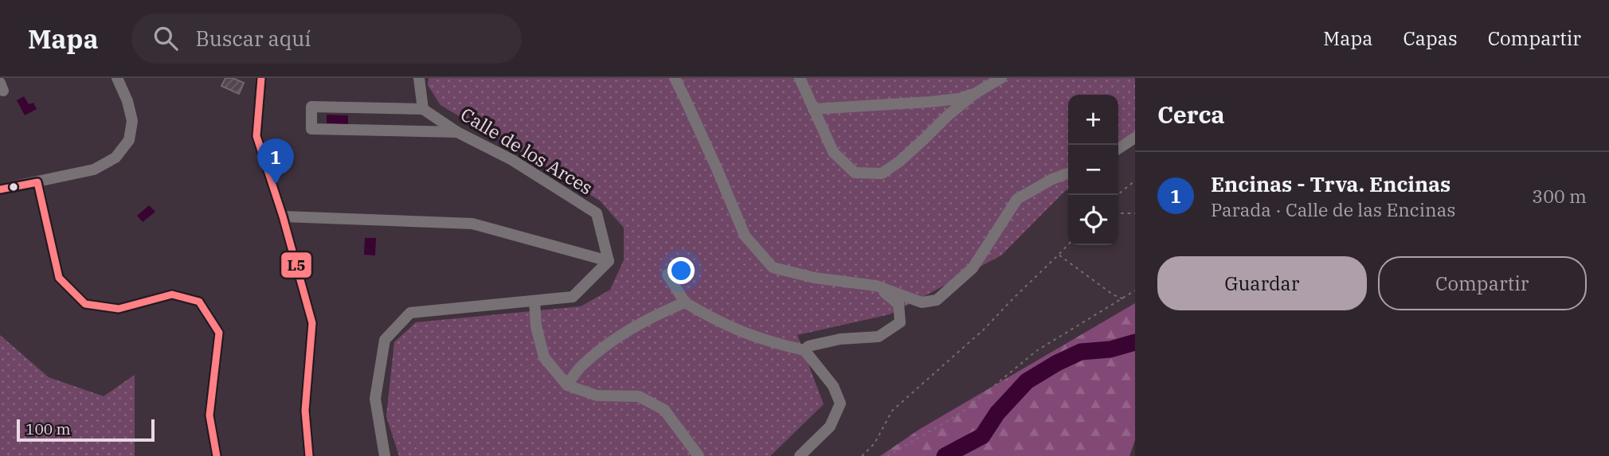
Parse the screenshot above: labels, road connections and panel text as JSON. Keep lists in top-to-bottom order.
{
  "streets": {
    "street": ["Calle de los Arces"]
  },
  "lines": ["transit line L5"],
  "scale_bar": "100 m",
  "page": {
    "header": "Mapa",
    "search": "Buscar aquí",
    "nav": ["Mapa", "Capas", "Compartir"],
    "heading": "Cerca",
    "map_buttons": ["+", "−"],
    "pins": "1",
    "list": [
      {
        "mark": "1",
        "name": "Encinas - Trva. Encinas",
        "note": "Parada · Calle de las Encinas",
        "value": "300 m"
      }
    ],
    "buttons": ["Guardar", "Compartir"],
    "scale": "100 m"
  }
}
